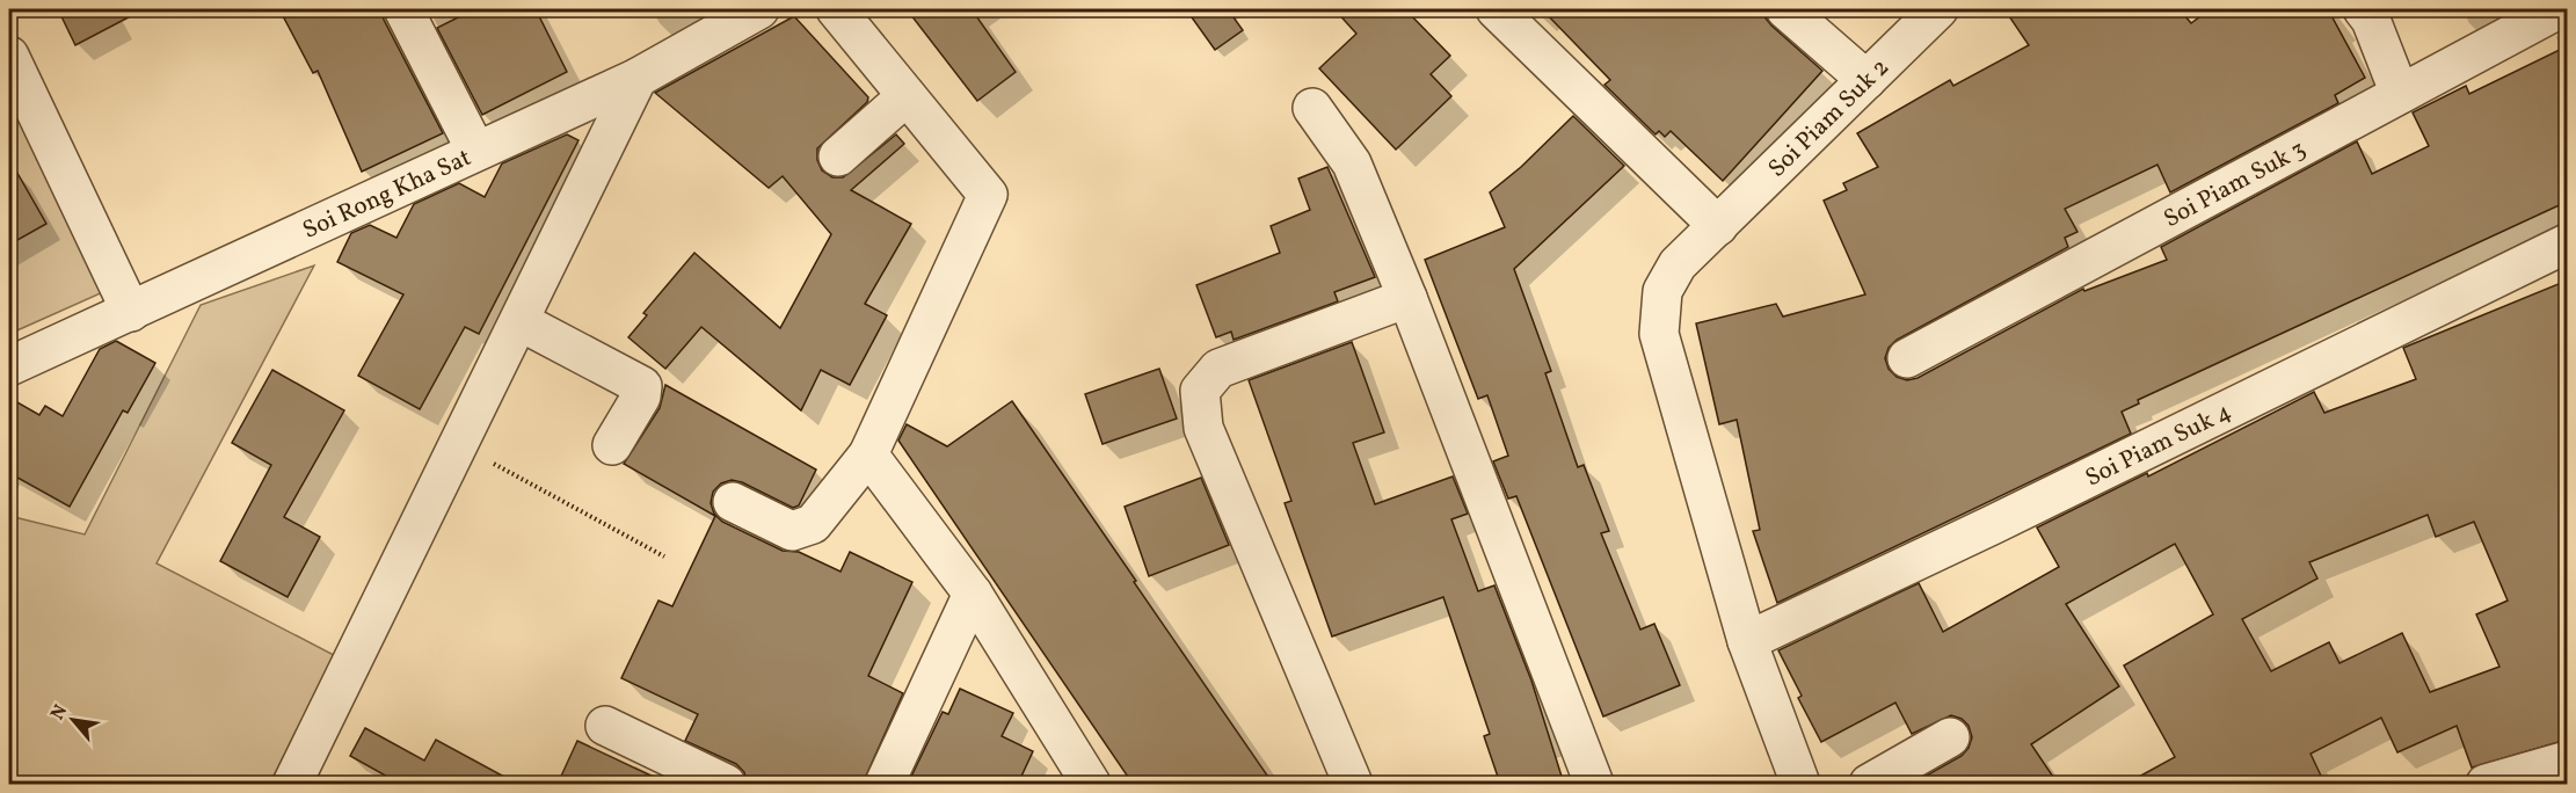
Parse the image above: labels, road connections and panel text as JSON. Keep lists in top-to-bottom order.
{
  "streets": {
    "street": [
      "Soi Piam Suk 2",
      "Soi Piam Suk 3",
      "Soi Rong Kha Sat",
      "Soi Piam Suk 4"
    ]
  },
  "crossings": [
    ["Soi Piam Suk 2", "Soi Piam Suk 4"]
  ],
  "north": "top left"
}
